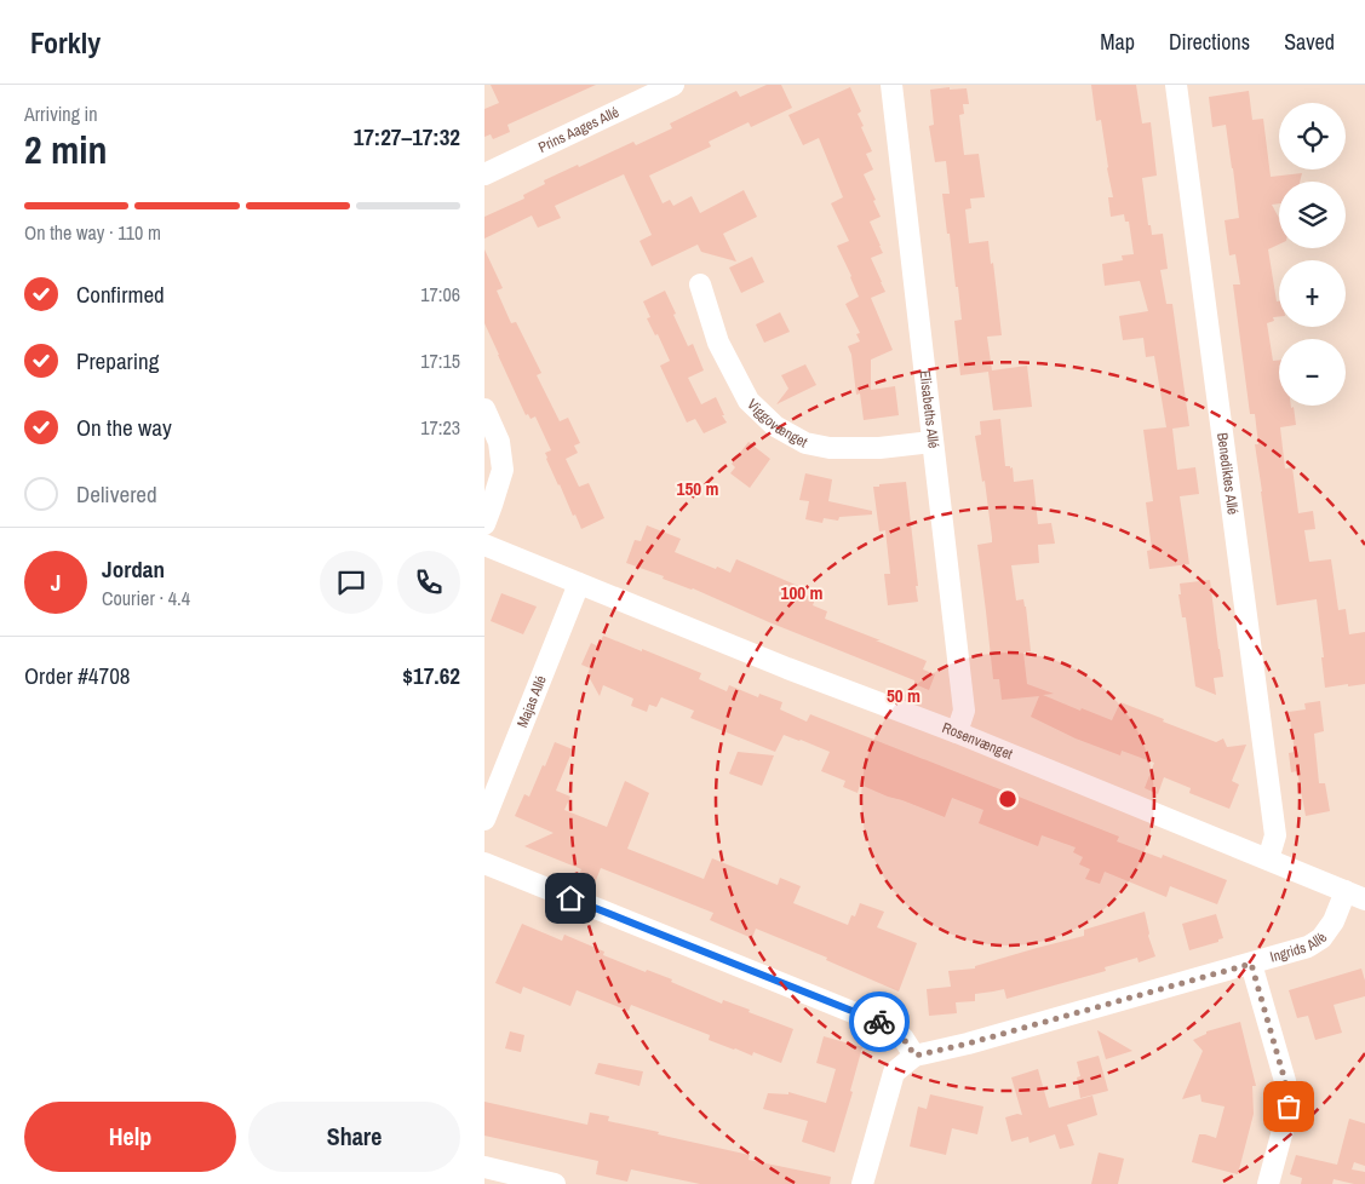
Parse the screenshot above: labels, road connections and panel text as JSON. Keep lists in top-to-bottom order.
{
  "streets": {
    "street": [
      "Prins Aages Allé",
      "Elisabeths Allé",
      "Viggovænget",
      "Benediktes Allé",
      "Majas Allé",
      "Rosenvænget",
      "Ingrids Allé"
    ]
  },
  "crossings": [
    ["Elisabeths Allé", "Viggovænget"],
    ["Elisabeths Allé", "Rosenvænget"],
    ["Benediktes Allé", "Rosenvænget"],
    ["Majas Allé", "Rosenvænget"],
    ["Rosenvænget", "Ingrids Allé"]
  ],
  "page": {
    "header": "Forkly",
    "nav": ["Map", "Directions", "Saved"],
    "heading": ["2 min", "Arriving in", "17:27–17:32"],
    "panel": [
      "Jordan",
      "Courier · 4.4",
      "Order #4708",
      "$17.62"
    ],
    "map_buttons": ["+", "−"],
    "bar": "On the way · 110 m",
    "list": [
      ["Confirmed", "17:06"],
      ["Preparing", "17:15"],
      ["On the way", "17:23"],
      "Delivered"
    ],
    "round": "J",
    "buttons": ["Help", "Share"]
  },
  "rings": ["150 m", "100 m", "50 m"]
}
